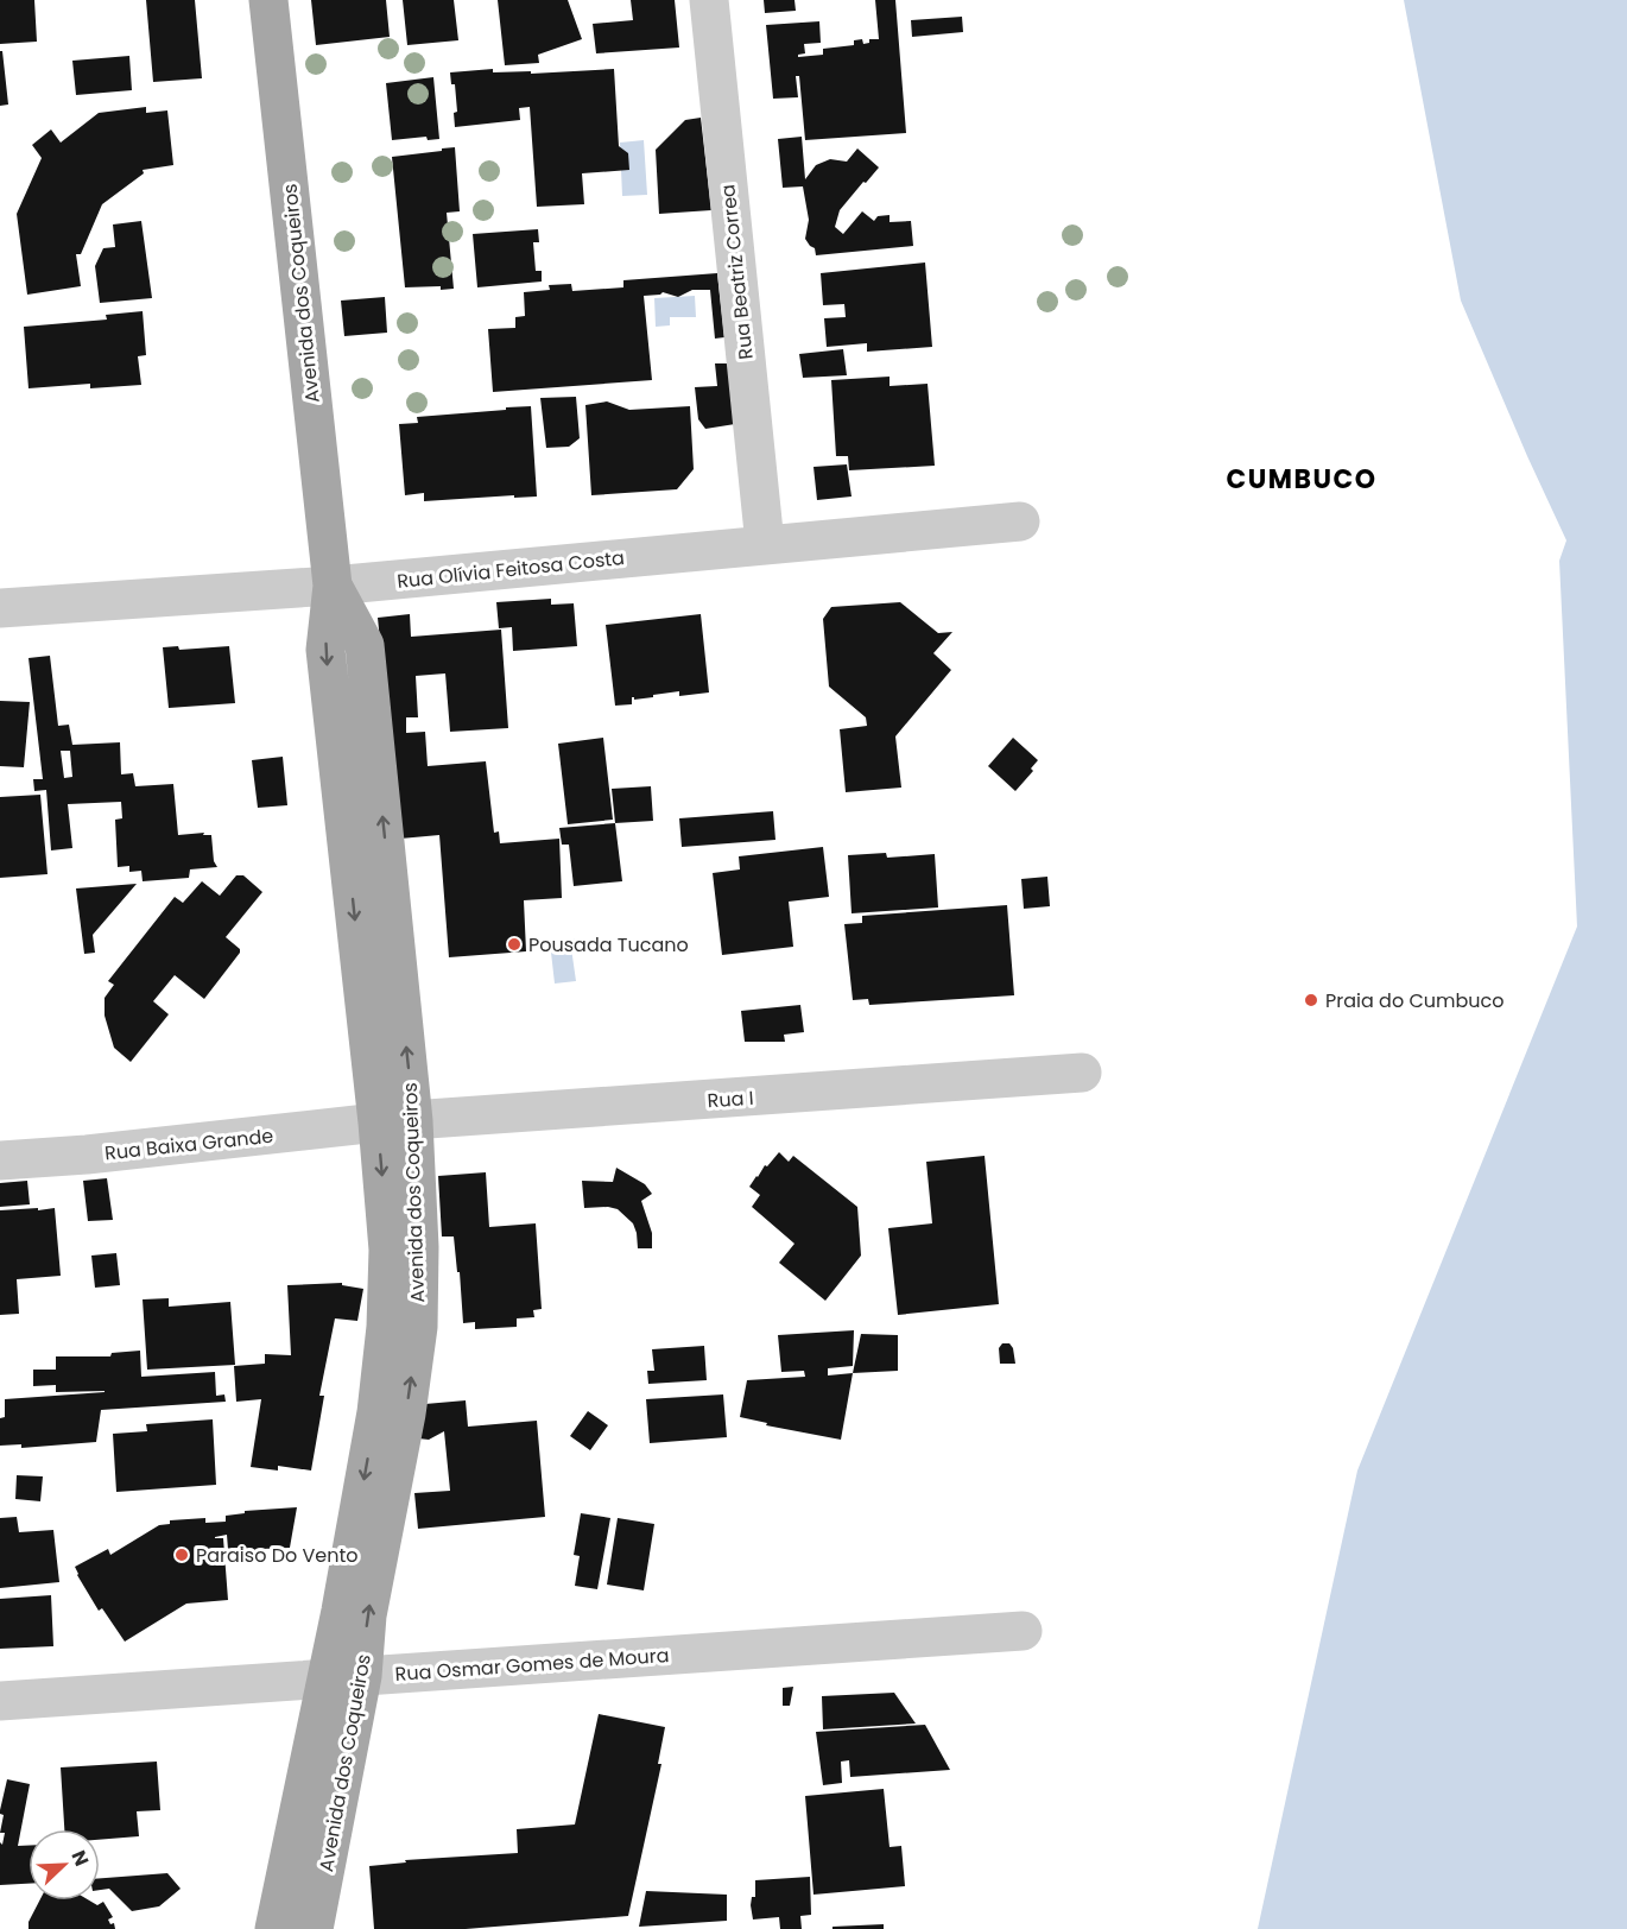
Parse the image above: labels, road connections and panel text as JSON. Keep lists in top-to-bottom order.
{
  "streets": {
    "main road": ["Avenida dos Coqueiros"],
    "street": [
      "Rua Beatriz Correa",
      "Rua Olívia Feitosa Costa",
      "Rua I",
      "Rua Baixa Grande",
      "Rua Osmar Gomes de Moura"
    ]
  },
  "crossings": [
    ["Rua Beatriz Correa", "Rua Olívia Feitosa Costa"],
    ["Avenida dos Coqueiros", "Rua Olívia Feitosa Costa"],
    ["Avenida dos Coqueiros", "Rua I"],
    ["Avenida dos Coqueiros", "Rua Baixa Grande"],
    ["Avenida dos Coqueiros", "Rua Osmar Gomes de Moura"],
    ["Rua I", "Rua Baixa Grande"]
  ],
  "districts": ["CUMBUCO"],
  "places": ["Pousada Tucano", "Praia do Cumbuco", "Paraiso Do Vento"],
  "north": "top right"
}
